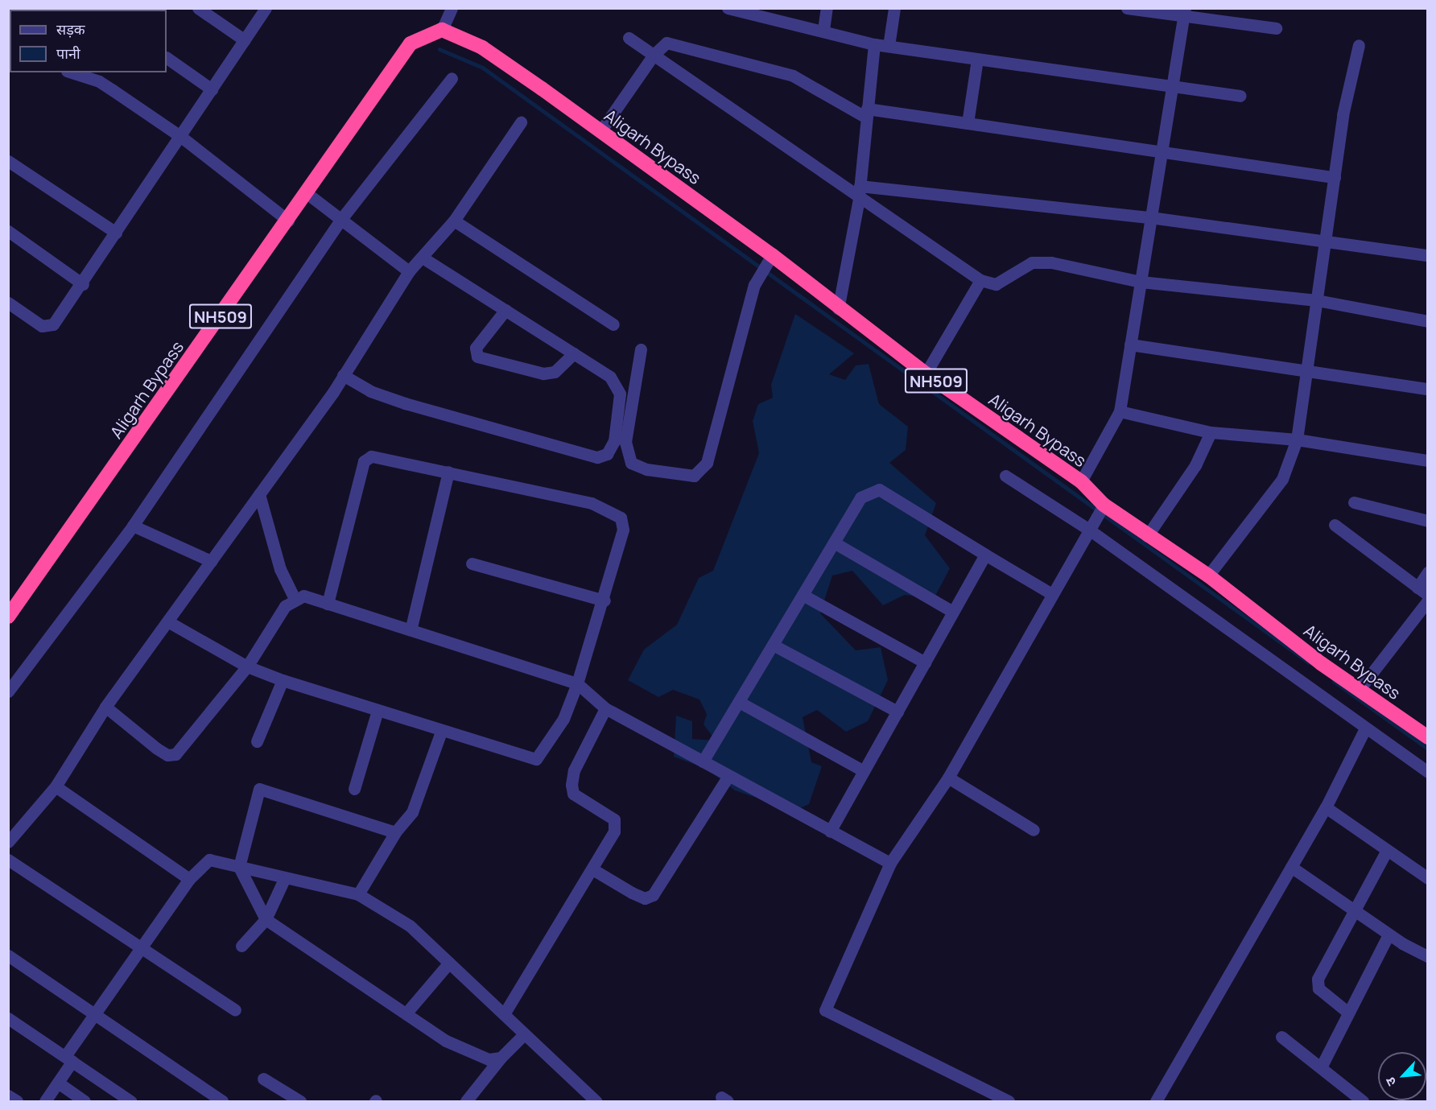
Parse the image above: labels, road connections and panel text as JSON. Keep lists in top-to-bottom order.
{
  "streets": {
    "highway": ["Aligarh Bypass", "NH509"]
  },
  "legend": ["सड़क", "पानी"],
  "north": "bottom left"
}
